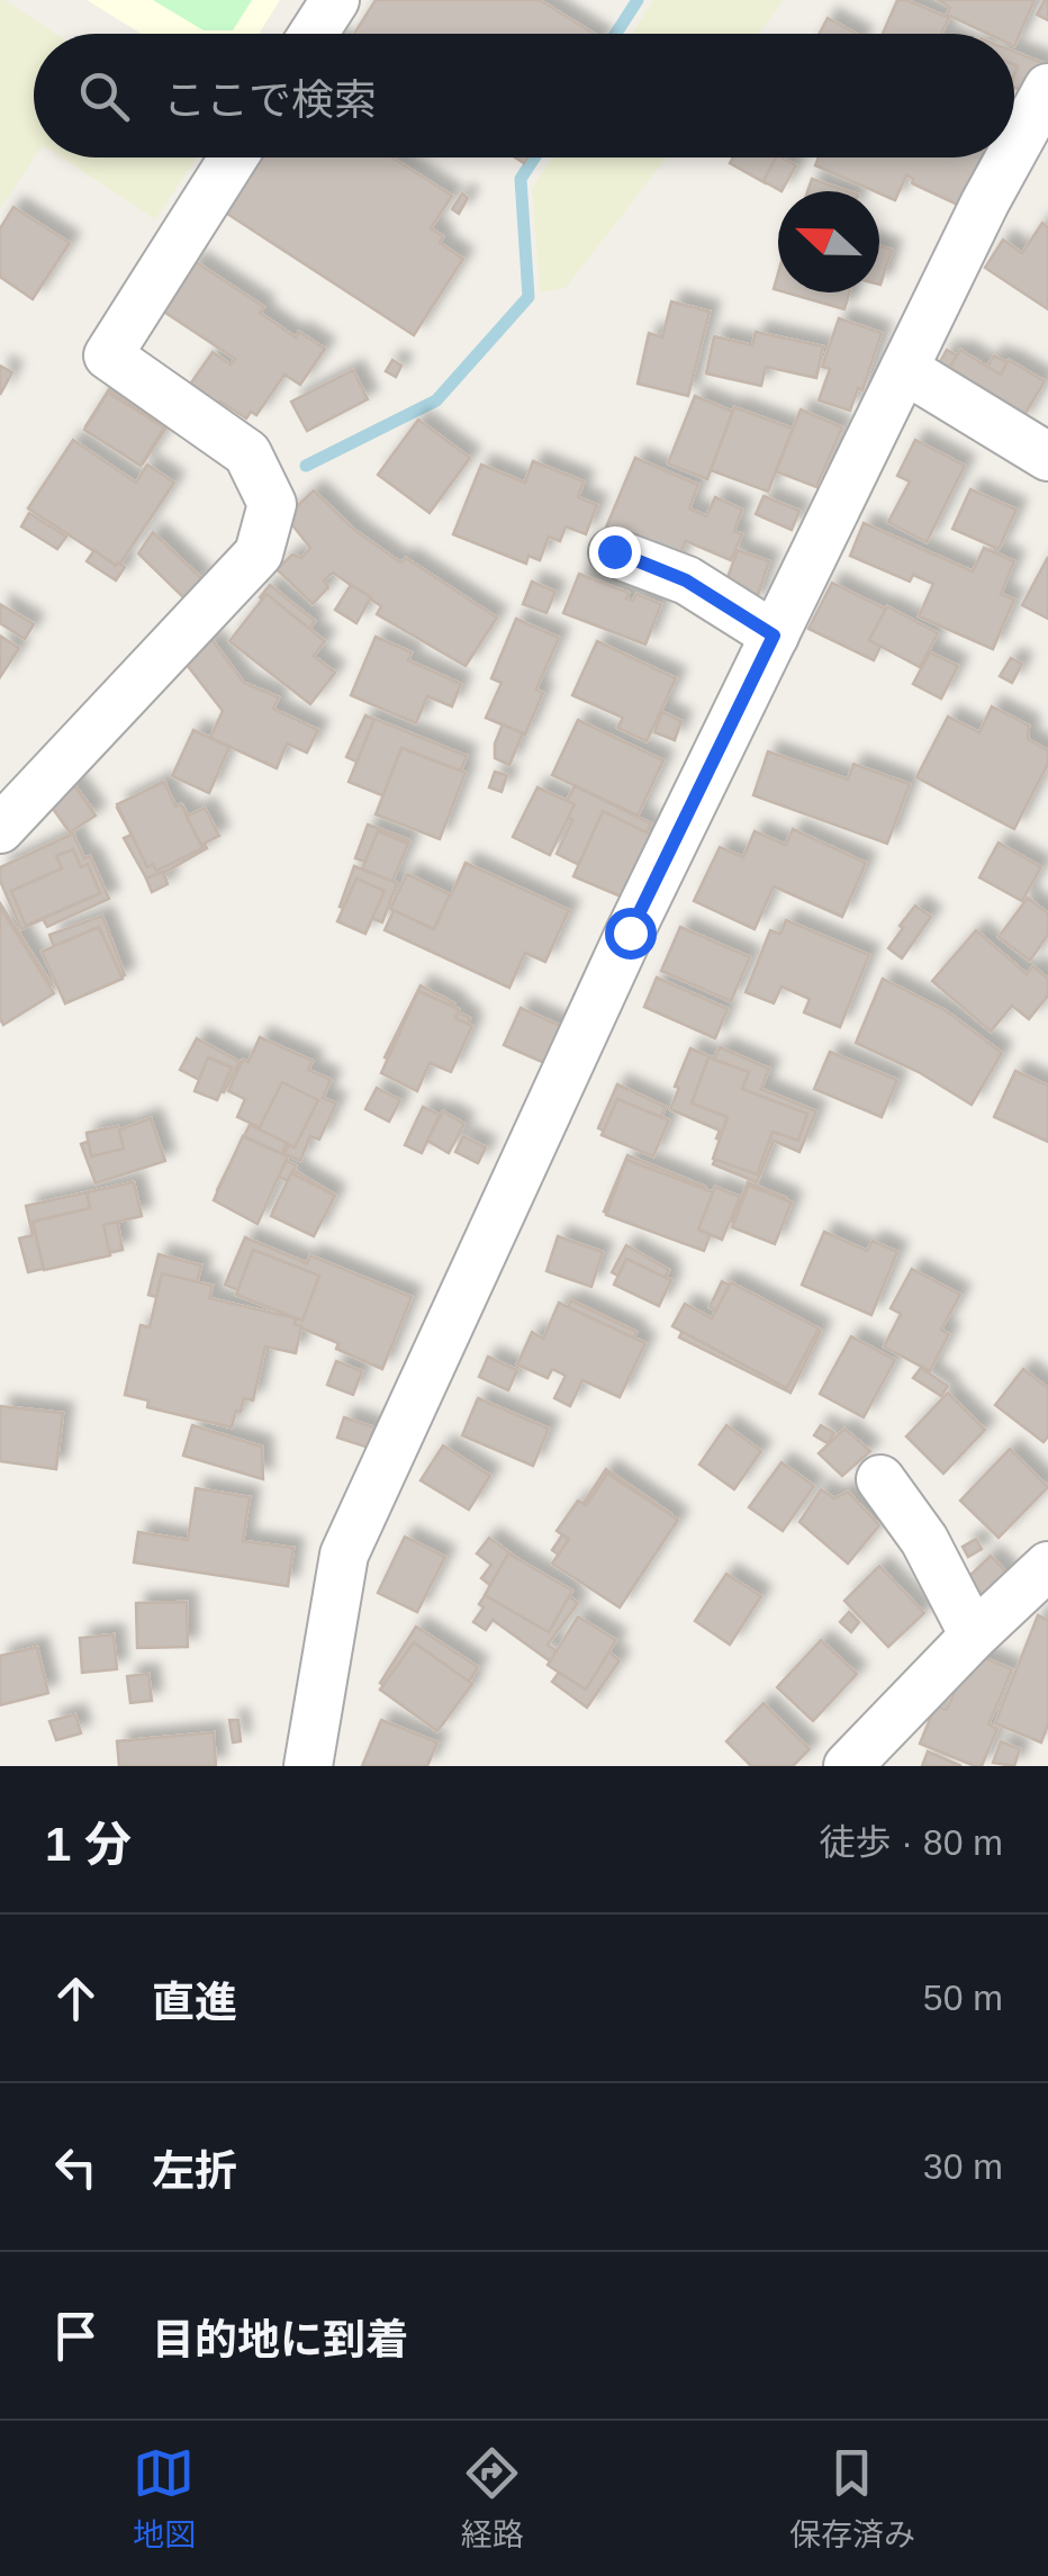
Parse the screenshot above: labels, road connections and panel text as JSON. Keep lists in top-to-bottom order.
{
  "north": "left",
  "page": {
    "search": "ここで検索",
    "heading": ["1 分", "徒歩 · 80 m"],
    "list": [
      ["直進", "50 m"],
      ["左折", "30 m"],
      "目的地に到着"
    ],
    "nav": ["地図", "経路", "保存済み"]
  }
}
